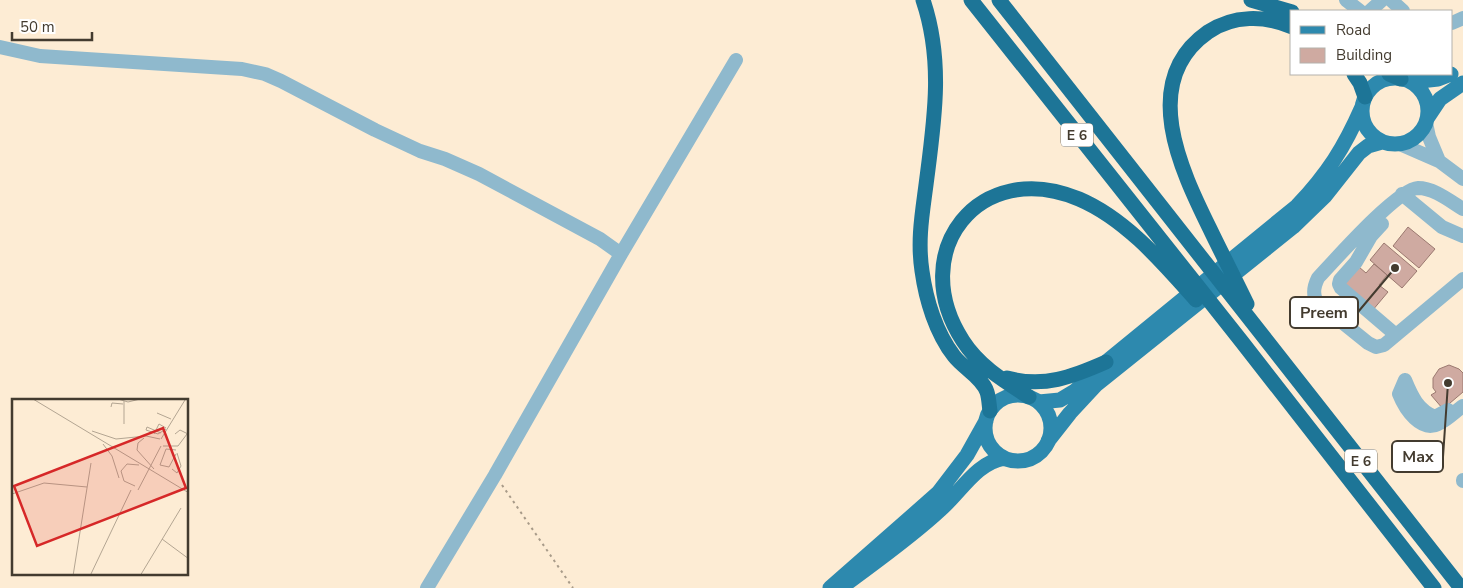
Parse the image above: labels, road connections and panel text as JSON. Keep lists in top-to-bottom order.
{
  "streets": {
    "highway": ["E 6"]
  },
  "places": ["Preem", "Max"],
  "legend": ["Road", "Building"],
  "scale_bar": "50 m"
}
